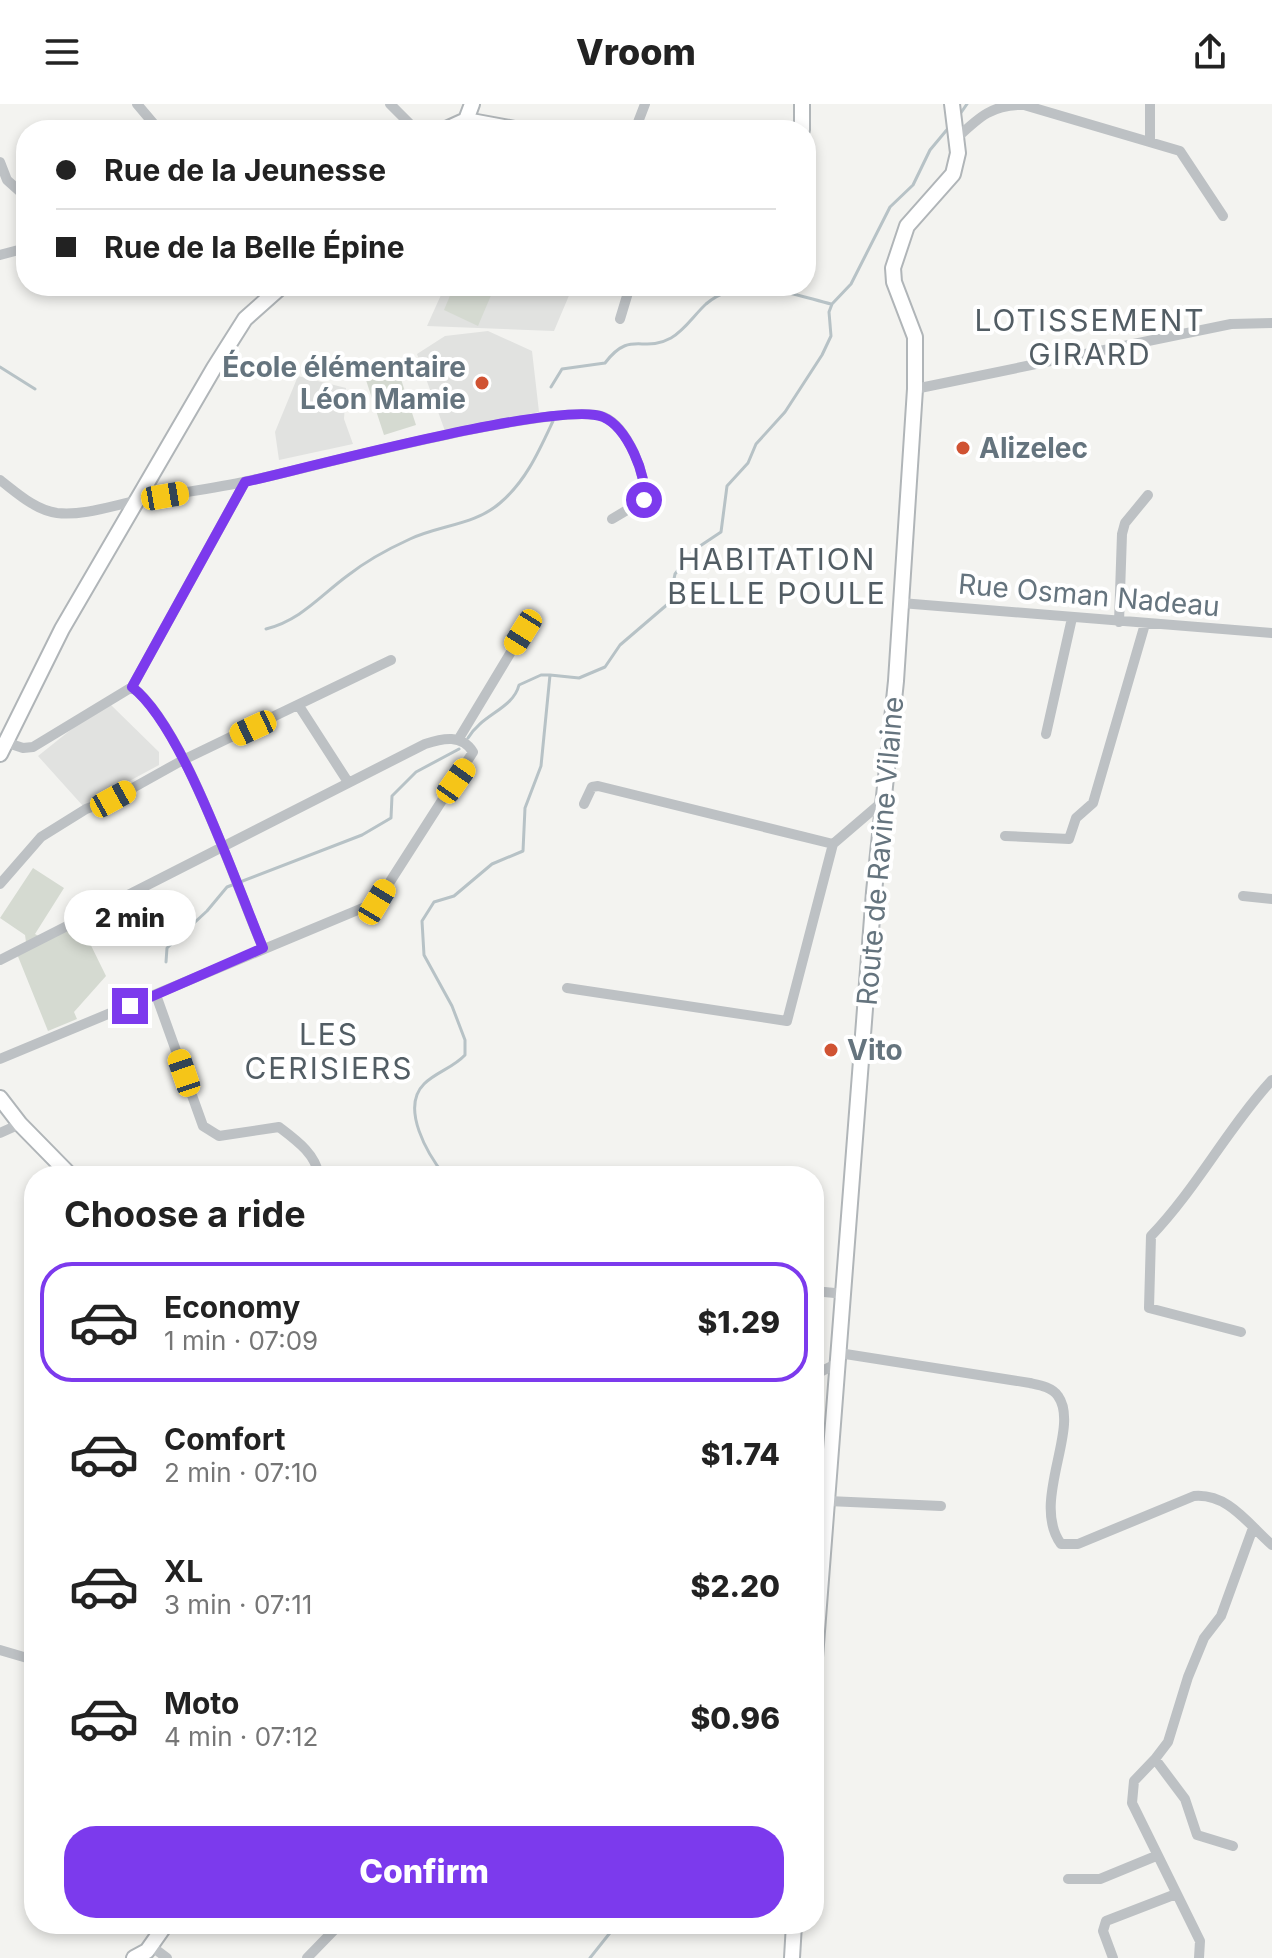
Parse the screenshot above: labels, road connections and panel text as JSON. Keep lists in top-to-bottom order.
{
  "streets": {
    "main road": ["Route de Ravine Vilaine"],
    "street": ["Rue Osman Nadeau"]
  },
  "crossings": [
    ["Rue Osman Nadeau", "Route de Ravine Vilaine"]
  ],
  "districts": ["LOTISSEMENT GIRARD", "HABITATION BELLE POULE", "LES CERISIERS"],
  "places": ["École élémentaire Léon Mamie", "Alizelec", "Vito"],
  "page": {
    "header": "Vroom",
    "banner": ["Rue de la Jeunesse", "Rue de la Belle Épine"],
    "bubble": "2 min",
    "heading": "Choose a ride",
    "list": [
      {
        "name": "Economy",
        "note": "1 min · 07:09",
        "value": "$1.29"
      },
      {
        "name": "Comfort",
        "note": "2 min · 07:10",
        "value": "$1.74"
      },
      {
        "name": "XL",
        "note": "3 min · 07:11",
        "value": "$2.20"
      },
      {
        "name": "Moto",
        "note": "4 min · 07:12",
        "value": "$0.96"
      }
    ],
    "buttons": "Confirm"
  }
}
